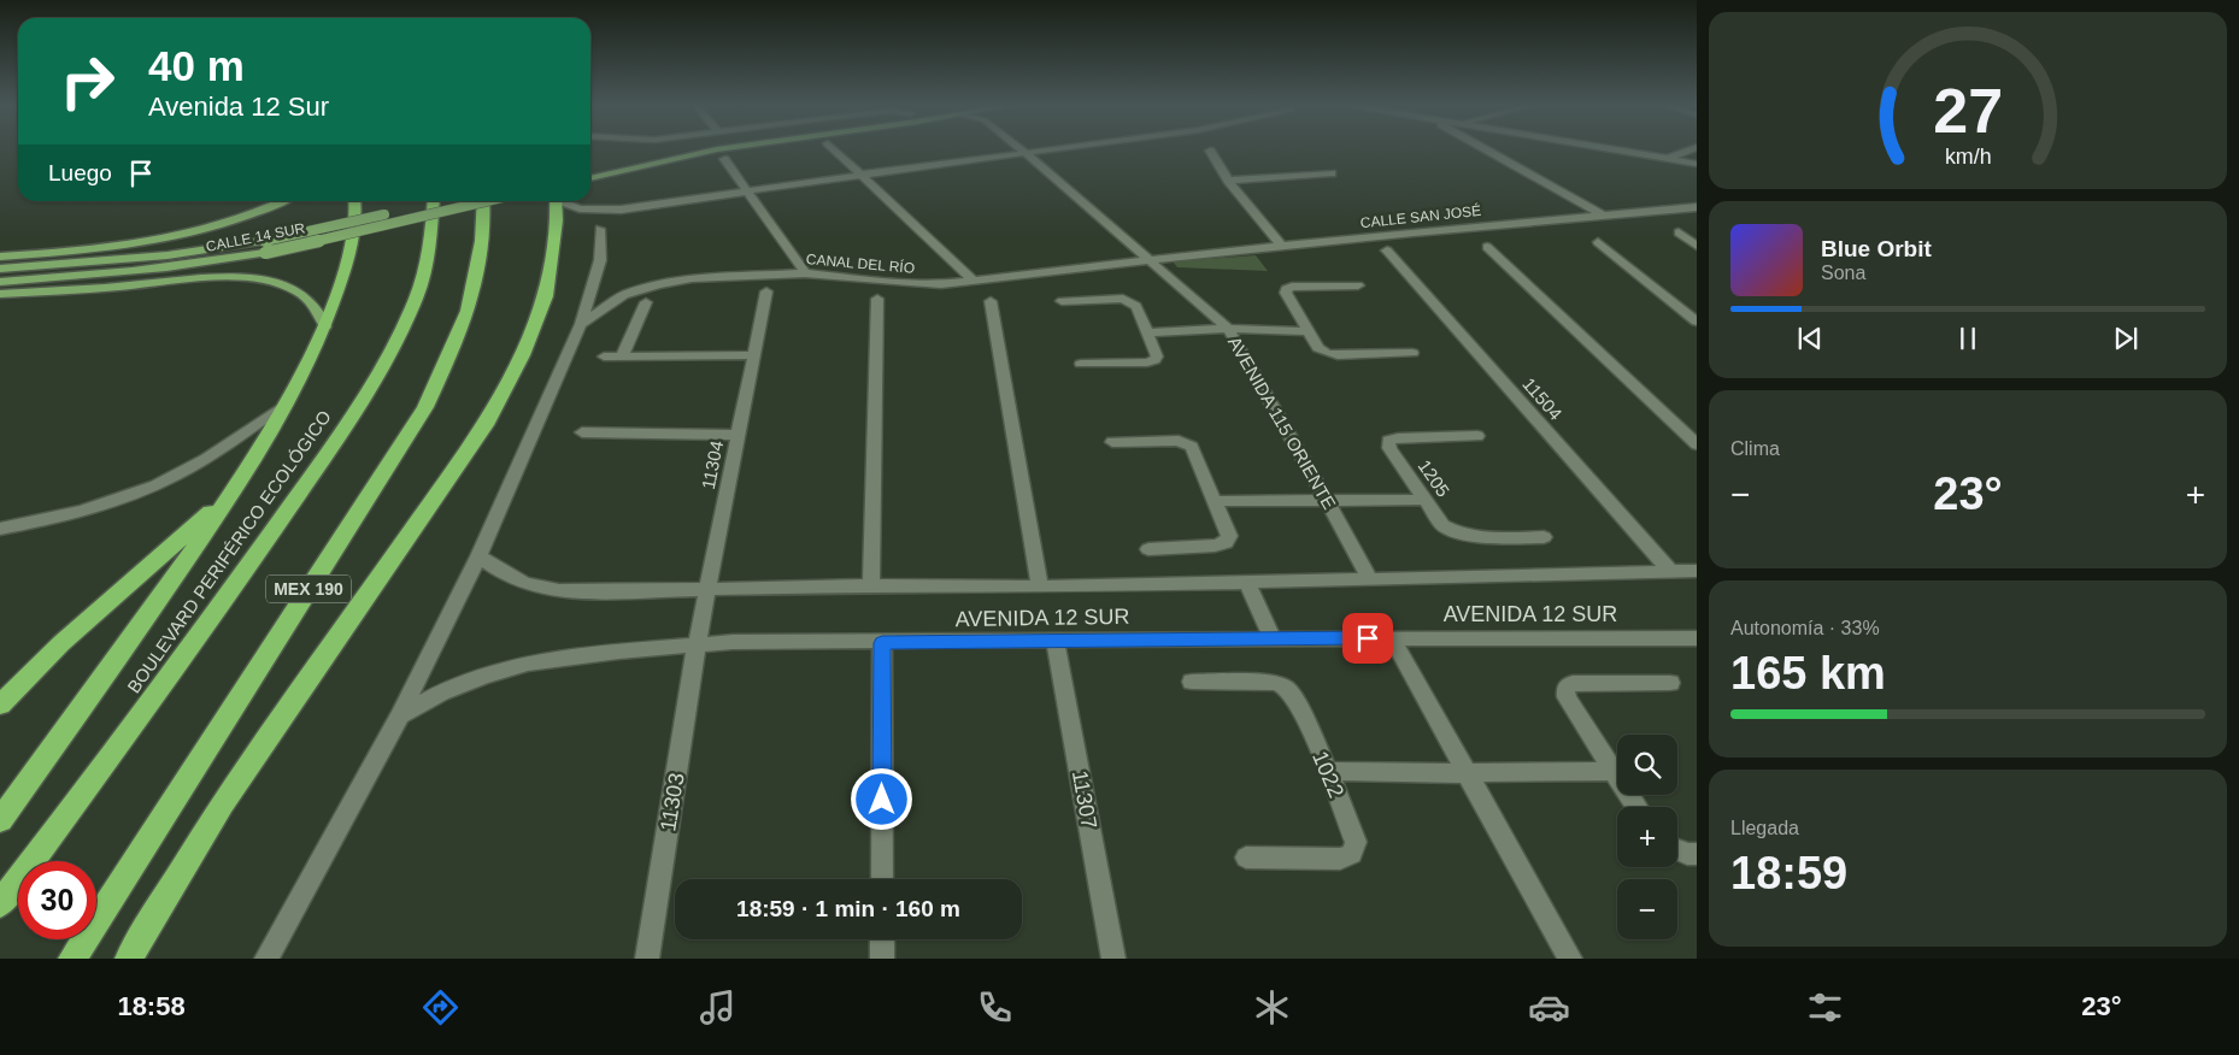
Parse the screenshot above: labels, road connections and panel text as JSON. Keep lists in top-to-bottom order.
{
  "streets": {
    "highway": ["BOULEVARD PERIFÉRICO ECOLÓGICO", "MEX 190"],
    "main road": ["CALLE 14 SUR"],
    "street": [
      "CALLE SAN JOSÉ",
      "CANAL DEL RÍO",
      "11504",
      "AVENIDA 115 ORIENTE",
      "11304",
      "1205",
      "AVENIDA 12 SUR",
      "1022",
      "11307",
      "11303"
    ]
  },
  "crossings": [
    ["CALLE SAN JOSÉ", "CANAL DEL RÍO"],
    ["CALLE SAN JOSÉ", "AVENIDA 115 ORIENTE"],
    ["CANAL DEL RÍO", "AVENIDA 115 ORIENTE"],
    ["11504", "AVENIDA 12 SUR"],
    ["AVENIDA 115 ORIENTE", "AVENIDA 12 SUR"],
    ["11304", "AVENIDA 12 SUR"],
    ["11304", "11303"],
    ["AVENIDA 12 SUR", "11307"],
    ["AVENIDA 12 SUR", "11303"]
  ],
  "page": {
    "turn": ["40 m", "Avenida 12 Sur"],
    "then": "Luego",
    "song": ["Blue Orbit", "Sona"],
    "tile": [
      "Clima",
      ["Autonomía · 33%", "165 km"],
      ["Llegada", "18:59"]
    ],
    "heat": ["−", "23°", "+"],
    "map_buttons": ["+", "−"],
    "limit": "30",
    "trip": "18:59 · 1 min · 160 m",
    "tabs": ["18:58", "23°"],
    "gauge": ["27", "km/h"]
  }
}
